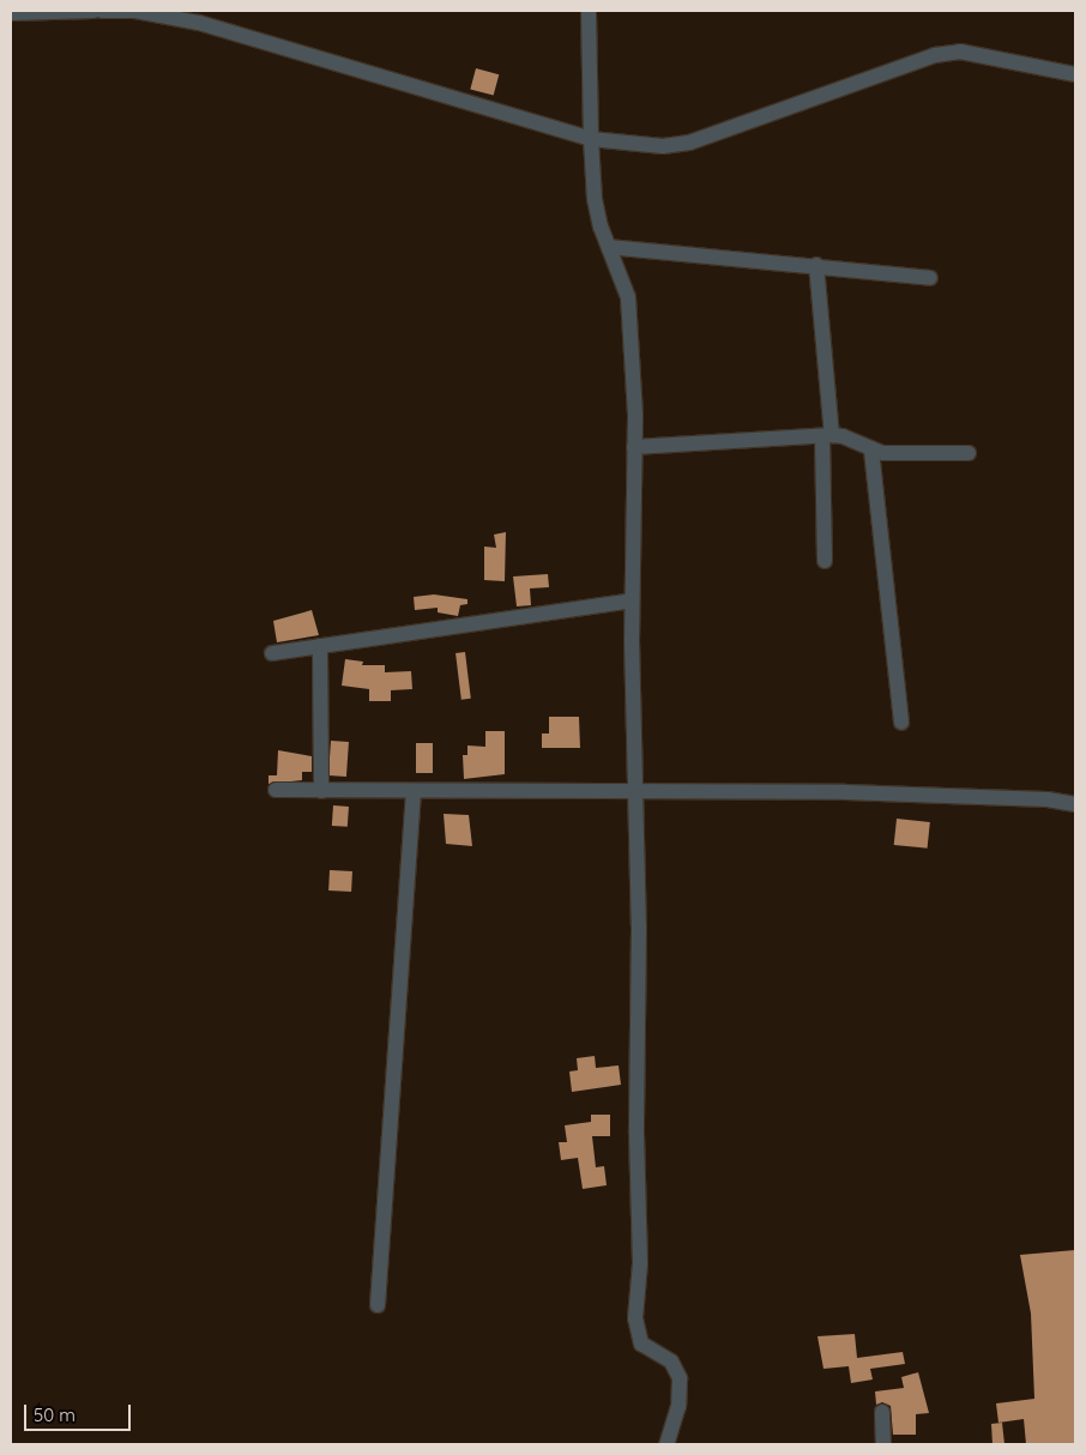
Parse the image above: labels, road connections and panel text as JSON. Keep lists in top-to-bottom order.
{
  "scale_bar": "50 m"
}
